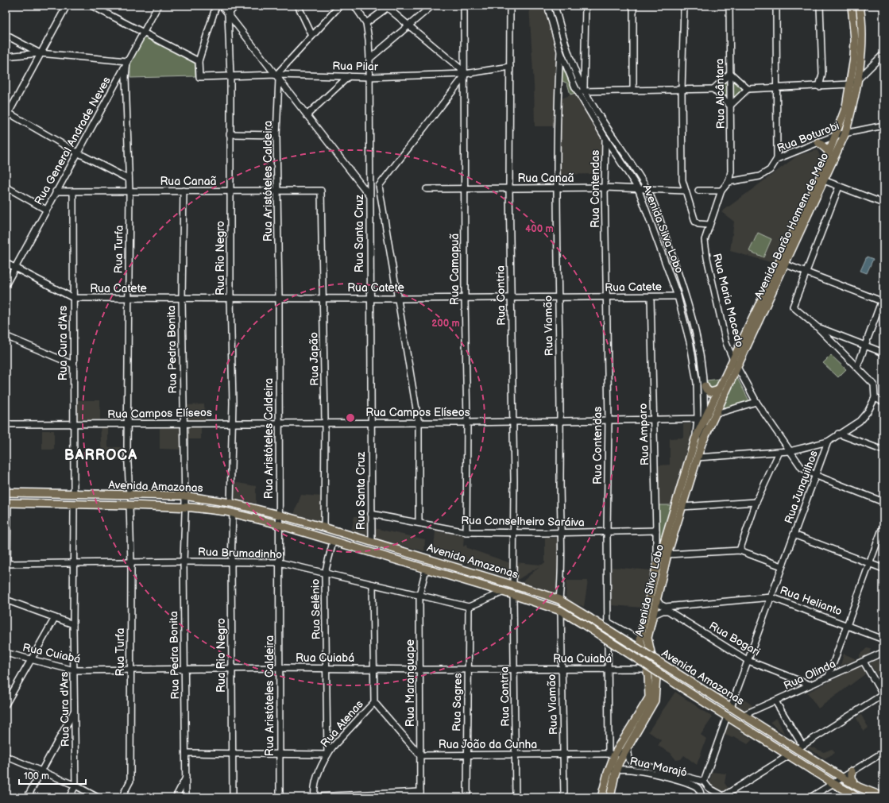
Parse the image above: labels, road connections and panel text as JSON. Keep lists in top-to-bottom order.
{
  "streets": {
    "main road": ["Avenida Barão Homem de Melo", "Avenida Silva Lobo", "Avenida Amazonas"],
    "street": [
      "Rua Pilar",
      "Rua Alcântara",
      "Rua Boturobi",
      "Rua General Andrade Neves",
      "Rua Canaã",
      "Rua Aristóteles Caldeira",
      "Rua Contendas",
      "Rua Santa Cruz",
      "Rua Turfa",
      "Rua Rio Negro",
      "Rua Camapuã",
      "Rua Catete",
      "Rua Contria",
      "Rua Maria Macedo",
      "Rua Viamão",
      "Rua Cura d'Ars",
      "Rua Pedra Bonita",
      "Rua Japão",
      "Rua Campos Elíseos",
      "Rua Amparo",
      "Rua Junquilhos",
      "Rua Conselheiro Saráiva",
      "Rua Brumadinho",
      "Rua Helianto",
      "Rua Selênio",
      "Rua Bogari",
      "Rua Cuiabá",
      "Rua Olinda",
      "Rua Maranguape",
      "Rua Sagres",
      "Rua Atenas",
      "Rua João da Cunha",
      "Rua Marajó"
    ]
  },
  "crossings": [
    ["Rua Pilar", "Rua Aristóteles Caldeira"],
    ["Rua Pilar", "Rua Santa Cruz"],
    ["Rua Pilar", "Rua Rio Negro"],
    ["Rua Pilar", "Rua Camapuã"],
    ["Rua Pilar", "Rua Contria"],
    ["Rua Alcântara", "Rua Boturobi"],
    ["Rua Alcântara", "Rua Maria Macedo"],
    ["Rua Boturobi", "Avenida Barão Homem de Melo"],
    ["Rua Boturobi", "Rua Maria Macedo"],
    ["Rua General Andrade Neves", "Rua Canaã"],
    ["Rua General Andrade Neves", "Rua Turfa"],
    ["Rua Canaã", "Rua Aristóteles Caldeira"],
    ["Rua Canaã", "Rua Contendas"],
    ["Rua Canaã", "Avenida Silva Lobo"],
    ["Rua Canaã", "Rua Turfa"],
    ["Rua Canaã", "Rua Rio Negro"],
    ["Rua Canaã", "Rua Camapuã"],
    ["Rua Canaã", "Rua Contria"],
    ["Rua Canaã", "Rua Viamão"],
    ["Rua Canaã", "Rua Cura d'Ars"],
    ["Rua Canaã", "Rua Pedra Bonita"],
    ["Rua Canaã", "Rua Japão"],
    ["Rua Aristóteles Caldeira", "Rua Catete"],
    ["Rua Aristóteles Caldeira", "Rua Campos Elíseos"],
    ["Rua Aristóteles Caldeira", "Avenida Amazonas"],
    ["Rua Aristóteles Caldeira", "Rua Brumadinho"],
    ["Rua Aristóteles Caldeira", "Rua Cuiabá"],
    ["Rua Contendas", "Avenida Silva Lobo"],
    ["Rua Contendas", "Rua Catete"],
    ["Rua Contendas", "Rua Campos Elíseos"],
    ["Rua Contendas", "Rua Conselheiro Saráiva"],
    ["Rua Contendas", "Rua Cuiabá"],
    ["Rua Contendas", "Rua João da Cunha"],
    ["Avenida Barão Homem de Melo", "Avenida Silva Lobo"],
    ["Avenida Barão Homem de Melo", "Rua Maria Macedo"],
    ["Avenida Barão Homem de Melo", "Rua Campos Elíseos"],
    ["Avenida Silva Lobo", "Rua Catete"],
    ["Avenida Silva Lobo", "Rua Viamão"],
    ["Avenida Silva Lobo", "Rua Campos Elíseos"],
    ["Avenida Silva Lobo", "Rua Amparo"],
    ["Avenida Silva Lobo", "Rua Helianto"],
    ["Avenida Silva Lobo", "Rua Bogari"],
    ["Avenida Silva Lobo", "Rua Cuiabá"],
    ["Avenida Silva Lobo", "Rua João da Cunha"],
    ["Avenida Silva Lobo", "Rua Marajó"],
    ["Rua Santa Cruz", "Rua Catete"],
    ["Rua Santa Cruz", "Rua Campos Elíseos"],
    ["Rua Santa Cruz", "Avenida Amazonas"],
    ["Rua Santa Cruz", "Rua Conselheiro Saráiva"],
    ["Rua Turfa", "Rua Catete"],
    ["Rua Turfa", "Rua Campos Elíseos"],
    ["Rua Turfa", "Avenida Amazonas"],
    ["Rua Turfa", "Rua Brumadinho"],
    ["Rua Turfa", "Rua Cuiabá"],
    ["Rua Rio Negro", "Rua Catete"],
    ["Rua Rio Negro", "Rua Campos Elíseos"],
    ["Rua Rio Negro", "Avenida Amazonas"],
    ["Rua Rio Negro", "Rua Brumadinho"],
    ["Rua Rio Negro", "Rua Cuiabá"],
    ["Rua Camapuã", "Rua Catete"],
    ["Rua Camapuã", "Rua Campos Elíseos"],
    ["Rua Camapuã", "Rua Conselheiro Saráiva"],
    ["Rua Catete", "Rua Contria"],
    ["Rua Catete", "Rua Viamão"],
    ["Rua Catete", "Rua Cura d'Ars"],
    ["Rua Catete", "Rua Pedra Bonita"],
    ["Rua Catete", "Rua Japão"],
    ["Rua Catete", "Rua Amparo"],
    ["Rua Contria", "Rua Campos Elíseos"],
    ["Rua Contria", "Avenida Amazonas"],
    ["Rua Contria", "Rua Conselheiro Saráiva"],
    ["Rua Contria", "Rua Cuiabá"],
    ["Rua Contria", "Rua João da Cunha"],
    ["Rua Maria Macedo", "Rua Junquilhos"],
    ["Rua Viamão", "Rua Campos Elíseos"],
    ["Rua Viamão", "Avenida Amazonas"],
    ["Rua Viamão", "Rua Conselheiro Saráiva"],
    ["Rua Viamão", "Rua Cuiabá"],
    ["Rua Viamão", "Rua João da Cunha"],
    ["Rua Cura d'Ars", "Rua Campos Elíseos"],
    ["Rua Cura d'Ars", "Avenida Amazonas"],
    ["Rua Cura d'Ars", "Rua Brumadinho"],
    ["Rua Cura d'Ars", "Rua Cuiabá"],
    ["Rua Pedra Bonita", "Rua Campos Elíseos"],
    ["Rua Pedra Bonita", "Avenida Amazonas"],
    ["Rua Pedra Bonita", "Rua Brumadinho"],
    ["Rua Pedra Bonita", "Rua Cuiabá"],
    ["Rua Japão", "Rua Campos Elíseos"],
    ["Rua Japão", "Avenida Amazonas"],
    ["Rua Campos Elíseos", "Rua Amparo"],
    ["Rua Amparo", "Rua Conselheiro Saráiva"],
    ["Avenida Amazonas", "Rua Junquilhos"],
    ["Avenida Amazonas", "Rua Selênio"],
    ["Avenida Amazonas", "Rua Olinda"],
    ["Avenida Amazonas", "Rua Maranguape"],
    ["Rua Junquilhos", "Rua Helianto"],
    ["Rua Junquilhos", "Rua Bogari"],
    ["Rua Brumadinho", "Rua Selênio"],
    ["Rua Brumadinho", "Rua Maranguape"],
    ["Rua Brumadinho", "Rua Sagres"],
    ["Rua Brumadinho", "Rua Atenas"],
    ["Rua Selênio", "Rua Cuiabá"],
    ["Rua Selênio", "Rua Atenas"],
    ["Rua Bogari", "Rua Olinda"],
    ["Rua Cuiabá", "Rua Maranguape"],
    ["Rua Cuiabá", "Rua Sagres"],
    ["Rua Cuiabá", "Rua Atenas"],
    ["Rua Maranguape", "Rua João da Cunha"],
    ["Rua Sagres", "Rua João da Cunha"],
    ["Rua João da Cunha", "Rua Marajó"]
  ],
  "districts": ["BARROCA"],
  "scale_bar": "100 m",
  "rings": ["400 m", "200 m"]
}
